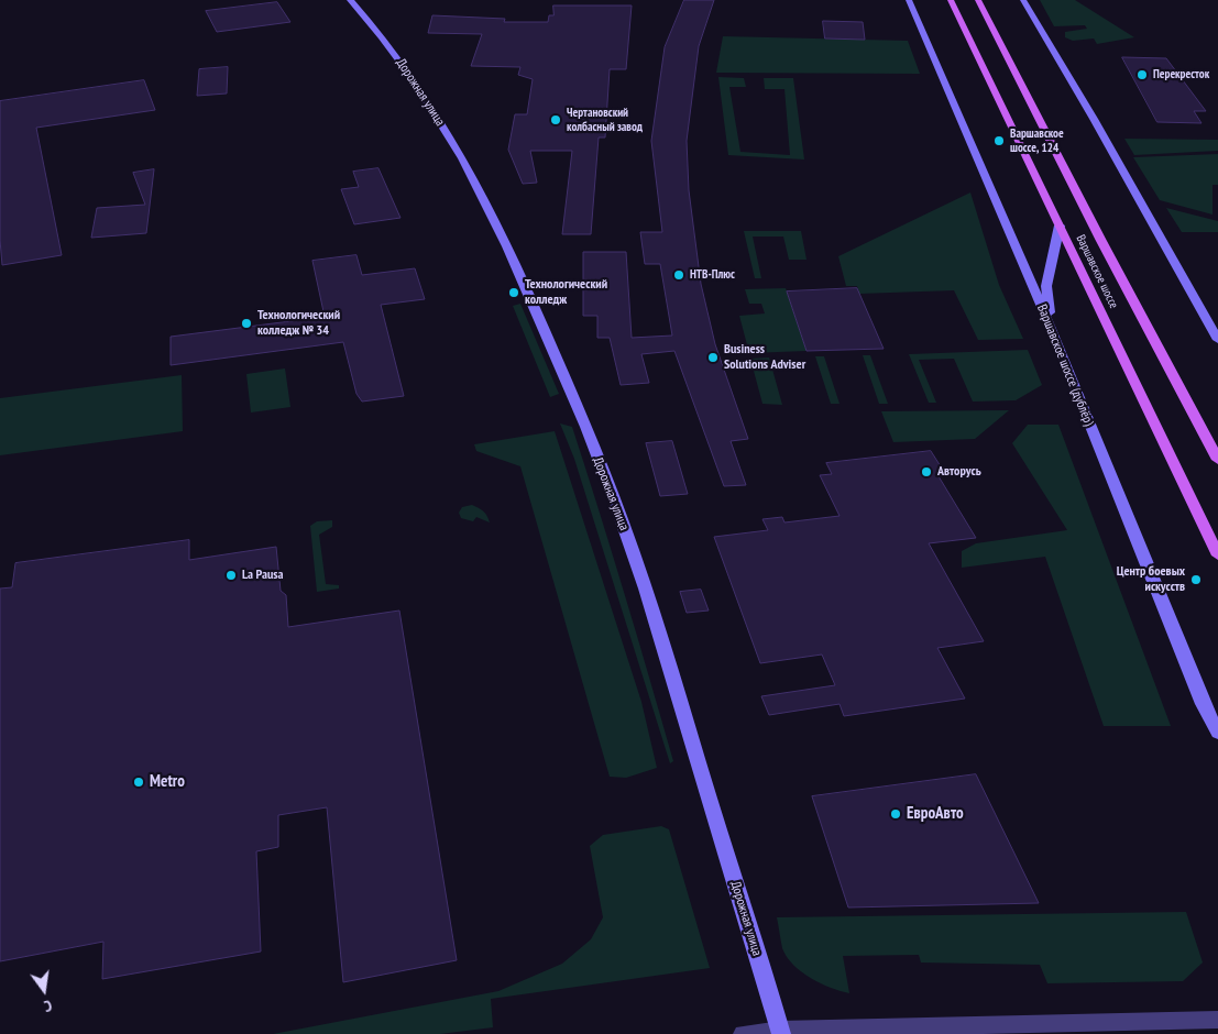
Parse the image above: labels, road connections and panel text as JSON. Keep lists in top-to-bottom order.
{
  "streets": {
    "main road": ["Дорожная улица", "Варшавское шоссе", "Варшавское шоссе (дублёр)"]
  },
  "places": [
    "Перекресток",
    "Чертановский колбасный завод",
    "Варшавское шоссе, 124",
    "НТВ-Плюс",
    "Технологический колледж",
    "Технологический колледж № 34",
    "Business Solutions Adviser",
    "Авторусь",
    "La Pausa",
    "Центр боевых искусств",
    "Metro",
    "ЕвроАвто"
  ],
  "north": "bottom"
}
